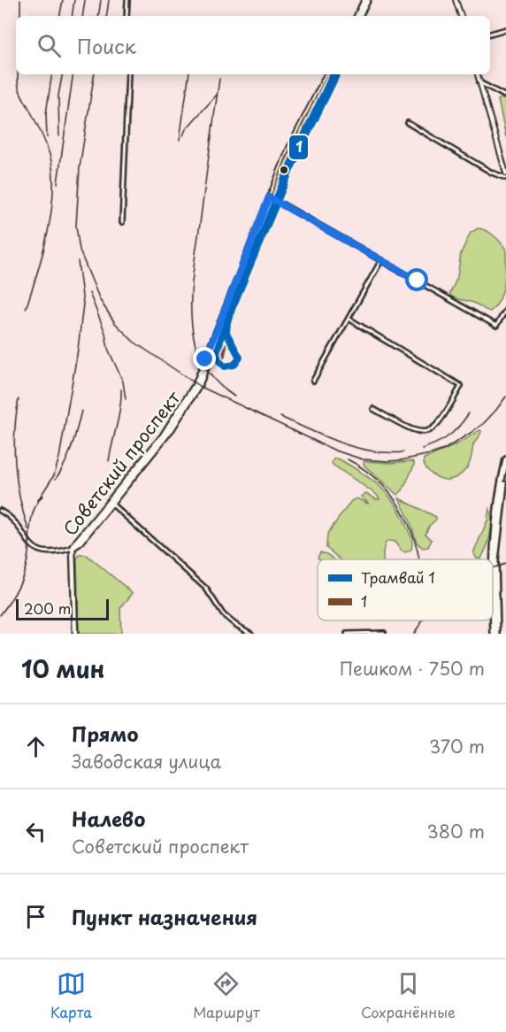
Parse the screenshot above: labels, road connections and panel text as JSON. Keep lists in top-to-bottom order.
{
  "streets": {
    "main road": ["Советский проспект"]
  },
  "lines": ["tram line 1", "transit line 1"],
  "legend": ["Трамвай 1", "1"],
  "scale_bar": "200 m",
  "page": {
    "search": "Поиск",
    "scale": "200 m",
    "heading": ["10 мин", "Пешком · 750 m"],
    "list": [
      ["Прямо", "Заводская улица", "370 m"],
      ["Налево", "Советский проспект", "380 m"],
      "Пункт назначения"
    ],
    "nav": ["Карта", "Маршрут", "Сохранённые"]
  }
}
